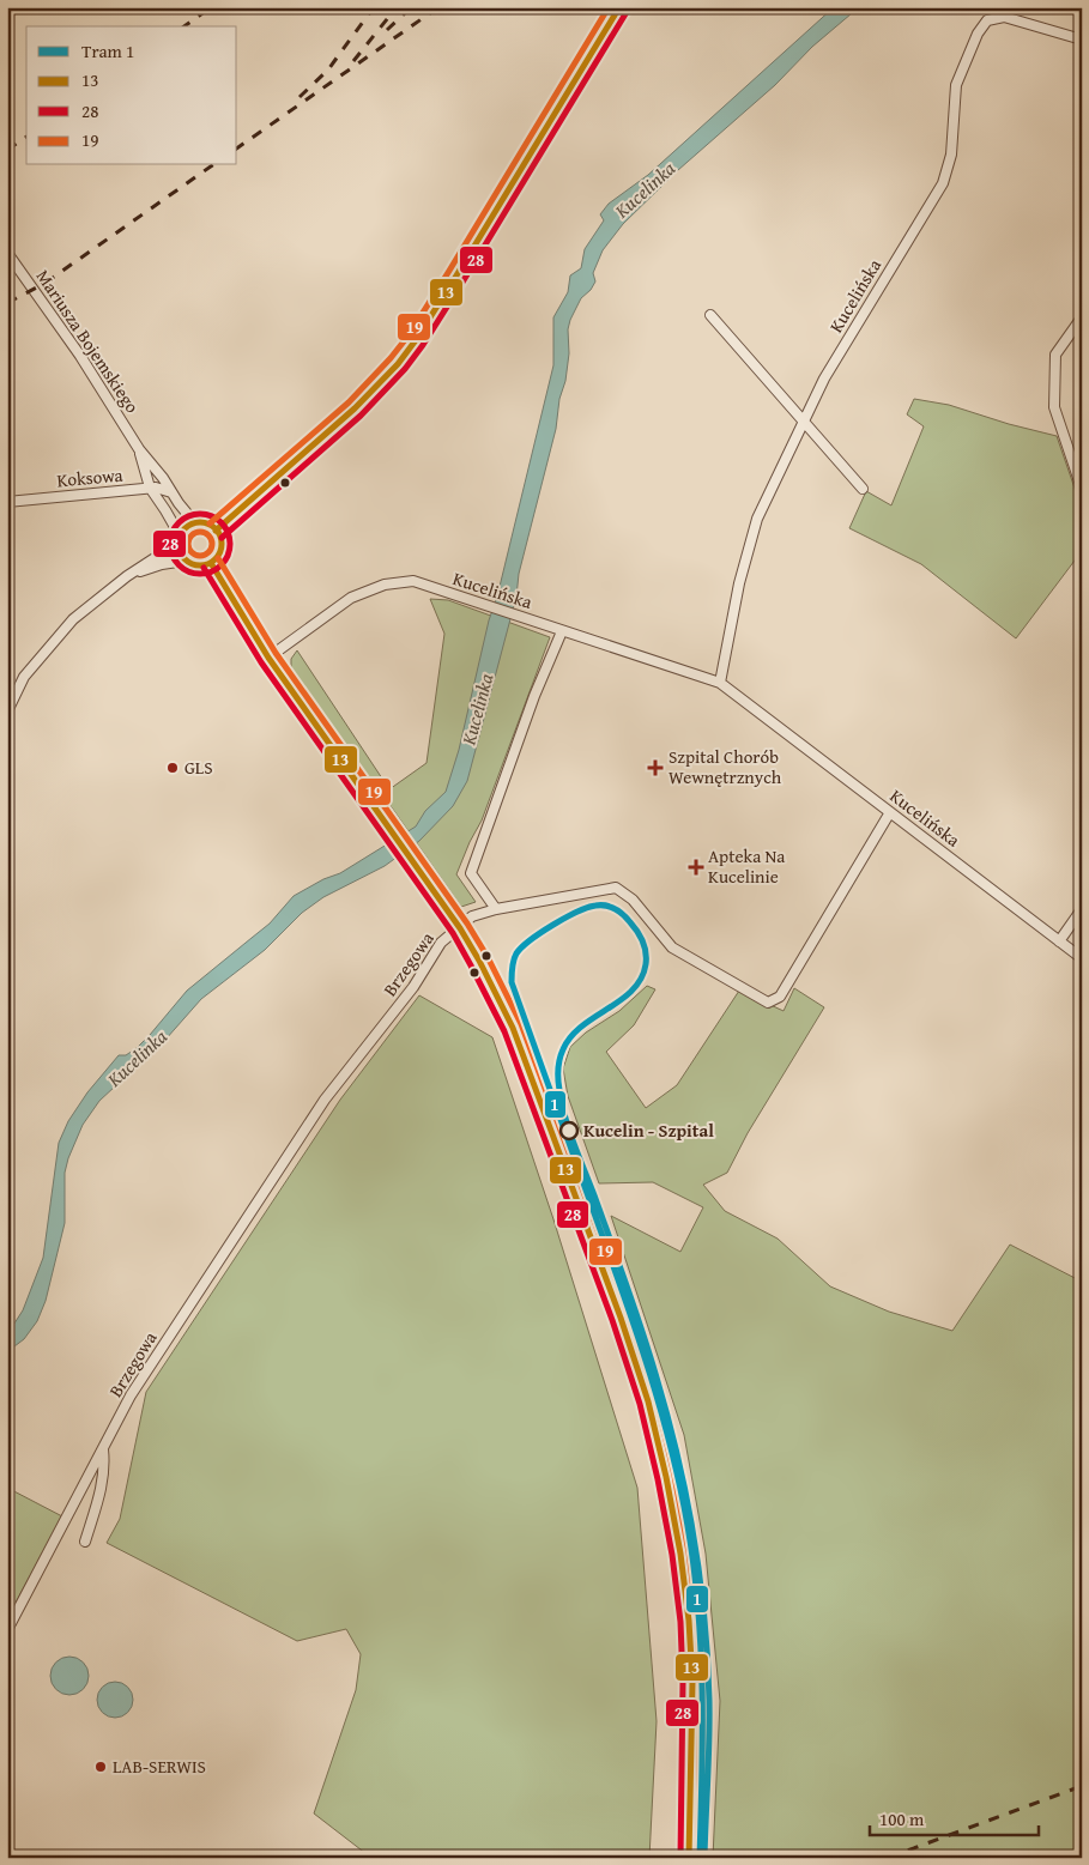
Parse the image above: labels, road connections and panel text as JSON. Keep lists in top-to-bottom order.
{
  "streets": {
    "street": [
      "Kucelińska",
      "Mariusza Bojemskiego",
      "Koksowa",
      "Brzegowa"
    ]
  },
  "crossings": [
    ["Kucelińska", "Brzegowa"],
    ["Mariusza Bojemskiego", "Koksowa"]
  ],
  "water": ["Kucelinka"],
  "places": {
    "other": ["GLS", "Kucelin - Szpital", "LAB-SERWIS"],
    "health": ["Szpital Chorób Wewnętrznych", "Apteka Na Kucelinie"]
  },
  "lines": [
    "transit line 13",
    "transit line 19",
    "transit line 28",
    "tram line 1"
  ],
  "legend": [
    "Tram 1",
    "13",
    "28",
    "19"
  ],
  "scale_bar": "100 m"
}
